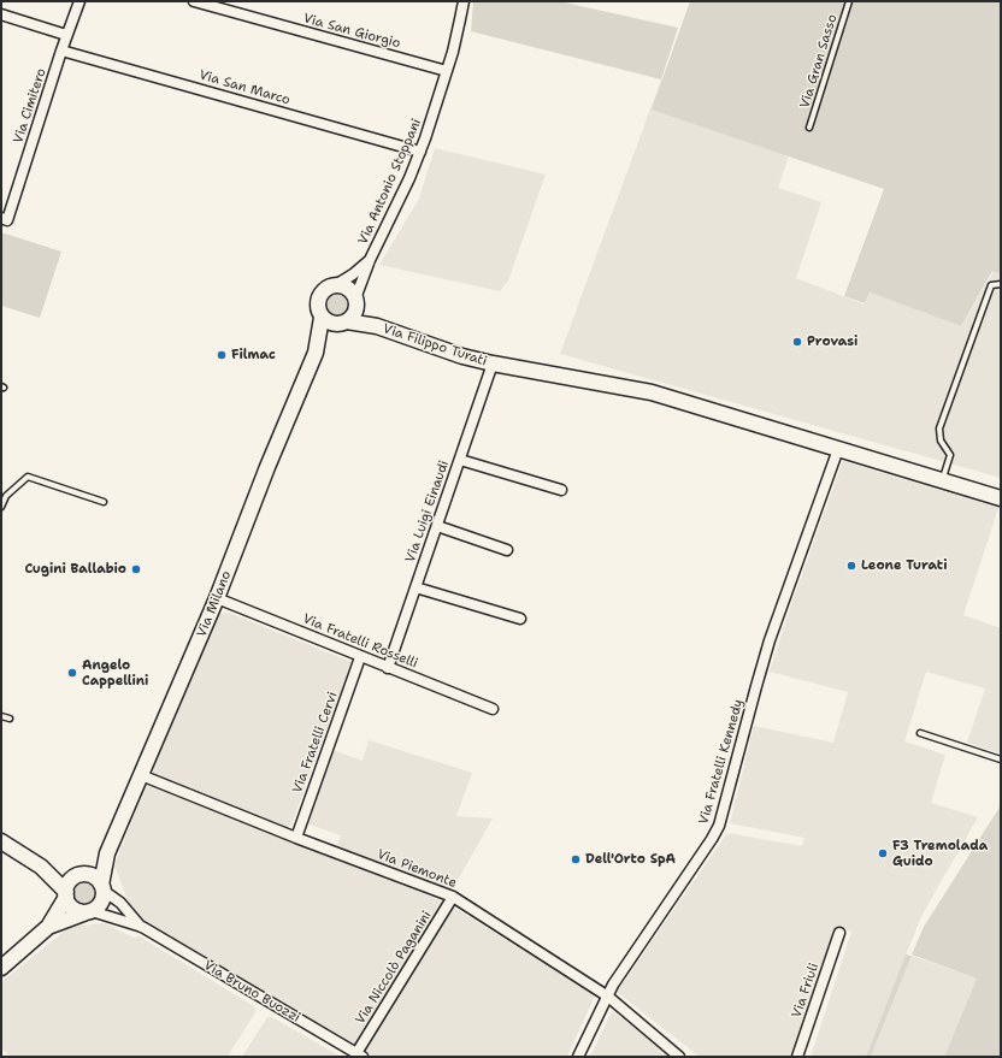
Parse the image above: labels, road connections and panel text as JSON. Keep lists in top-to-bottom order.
{
  "streets": {
    "street": [
      "Via San Giorgio",
      "Via San Marco",
      "Via Cimitero",
      "Via Antonio Stoppani",
      "Via Filippo Turati",
      "Via Luigi Einaudi",
      "Via Milano",
      "Via Fratelli Rosselli",
      "Via Fratelli Cervi",
      "Via Fratelli Kennedy",
      "Via Piemonte",
      "Via Niccolò Paganini",
      "Via Friuli",
      "Via Bruno Buozzi"
    ],
    "lane": ["Via Gran Sasso"]
  },
  "crossings": [
    ["Via San Giorgio", "Via Antonio Stoppani"],
    ["Via San Marco", "Via Cimitero"],
    ["Via San Marco", "Via Antonio Stoppani"],
    ["Via Antonio Stoppani", "Via Filippo Turati"],
    ["Via Antonio Stoppani", "Via Milano"],
    ["Via Filippo Turati", "Via Luigi Einaudi"],
    ["Via Filippo Turati", "Via Milano"],
    ["Via Filippo Turati", "Via Fratelli Kennedy"],
    ["Via Luigi Einaudi", "Via Fratelli Rosselli"],
    ["Via Milano", "Via Fratelli Rosselli"],
    ["Via Milano", "Via Piemonte"],
    ["Via Milano", "Via Bruno Buozzi"],
    ["Via Fratelli Rosselli", "Via Fratelli Cervi"],
    ["Via Fratelli Cervi", "Via Piemonte"],
    ["Via Fratelli Kennedy", "Via Piemonte"],
    ["Via Piemonte", "Via Niccolò Paganini"],
    ["Via Niccolò Paganini", "Via Bruno Buozzi"]
  ],
  "places": [
    "Provasi",
    "Filmac",
    "Leone Turati",
    "Cugini Ballabio",
    "Angelo Cappellini",
    "F3 Tremolada Guido",
    "Dell'Orto SpA"
  ]
}
